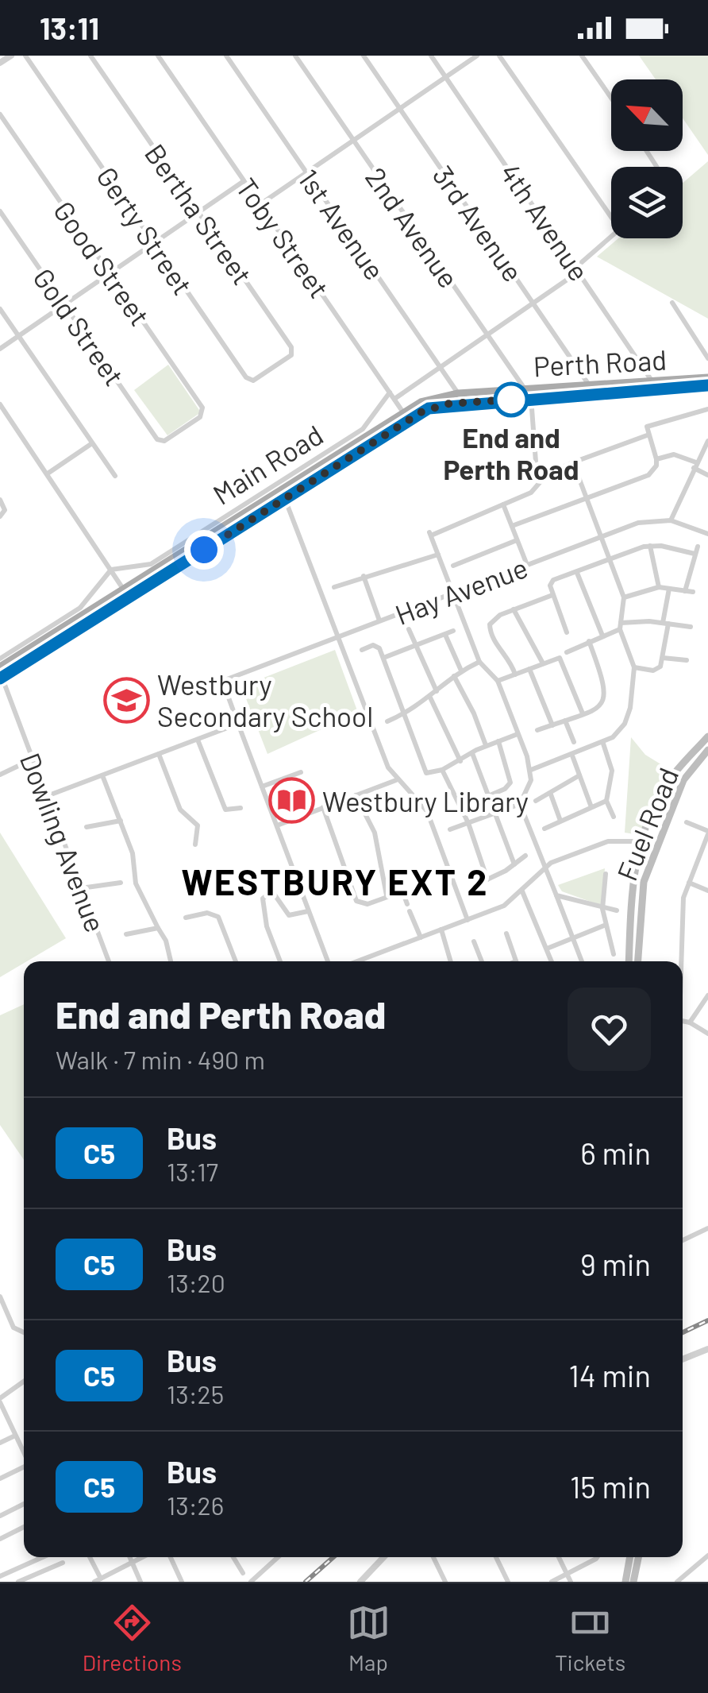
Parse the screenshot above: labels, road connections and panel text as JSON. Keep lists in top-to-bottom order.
{
  "streets": {
    "main road": ["Perth Road", "Main Road", "Fuel Road"],
    "street": [
      "Bertha Street",
      "4th Avenue",
      "3rd Avenue",
      "1st Avenue",
      "2nd Avenue",
      "Gerty Street",
      "Toby Street",
      "Good Street",
      "Gold Street",
      "Hay Avenue",
      "Dowling Avenue"
    ]
  },
  "crossings": [
    ["Bertha Street", "Gerty Street"],
    ["4th Avenue", "Perth Road"],
    ["3rd Avenue", "Perth Road"],
    ["1st Avenue", "Perth Road"],
    ["2nd Avenue", "Perth Road"],
    ["Toby Street", "Perth Road"],
    ["Toby Street", "Main Road"],
    ["Good Street", "Gold Street"],
    ["Perth Road", "Main Road"],
    ["Main Road", "Dowling Avenue"]
  ],
  "districts": ["WESTBURY EXT 2"],
  "places": {
    "other": ["End and Perth Road"],
    "school or university": ["Westbury Secondary School"],
    "library": ["Westbury Library"]
  },
  "lines": ["bus line C5"],
  "north": "top left",
  "page": {
    "status": "13:11",
    "heading": ["End and Perth Road", "Walk · 7 min · 490 m"],
    "list": [
      {
        "mark": "C5",
        "name": "Bus",
        "note": "13:17",
        "value": "6 min"
      },
      {
        "mark": "C5",
        "name": "Bus",
        "note": "13:20",
        "value": "9 min"
      },
      {
        "mark": "C5",
        "name": "Bus",
        "note": "13:25",
        "value": "14 min"
      },
      {
        "mark": "C5",
        "name": "Bus",
        "note": "13:26",
        "value": "15 min"
      }
    ],
    "tabs": ["Directions", "Map", "Tickets"]
  }
}
